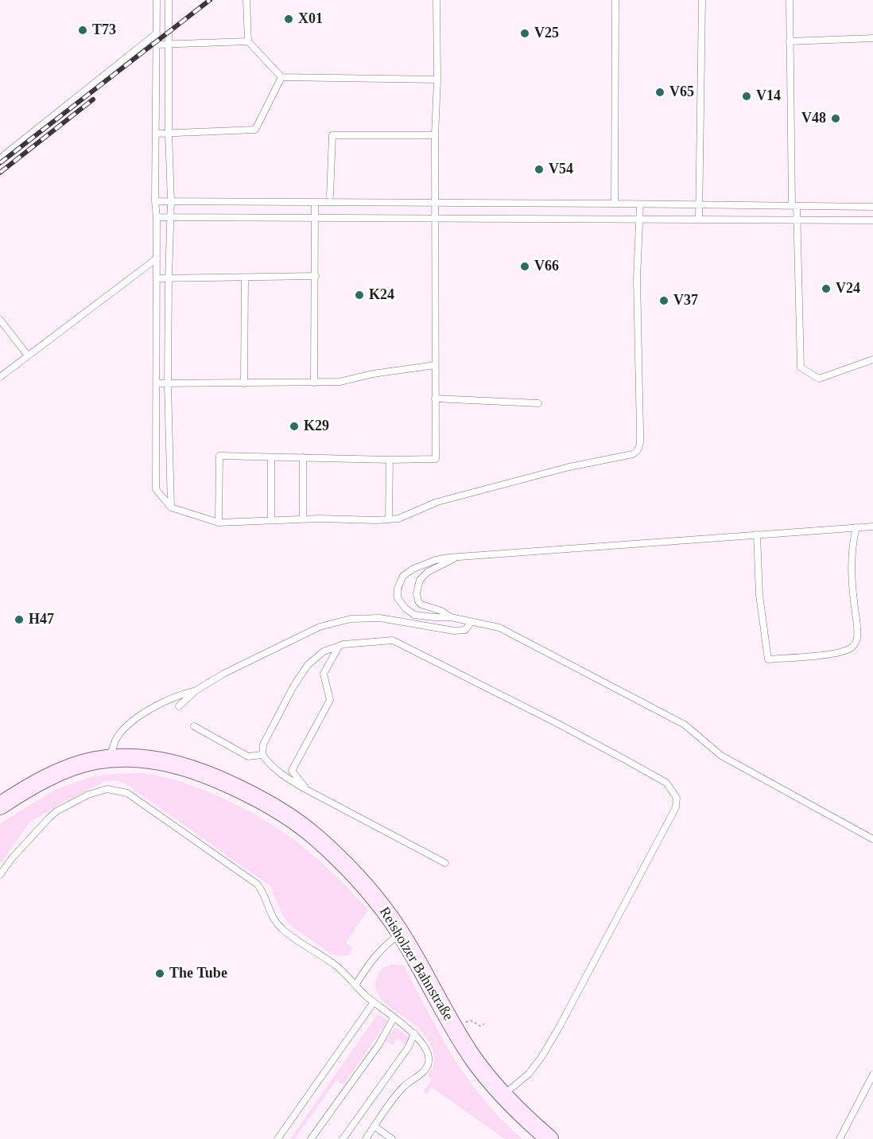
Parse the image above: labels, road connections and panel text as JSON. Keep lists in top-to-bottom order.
{
  "streets": {
    "main road": ["Reisholzer Bahnstraße"]
  },
  "places": [
    "X01",
    "T73",
    "V25",
    "V65",
    "V14",
    "V48",
    "V54",
    "V66",
    "V24",
    "K24",
    "V37",
    "K29",
    "H47",
    "The Tube"
  ]
}
